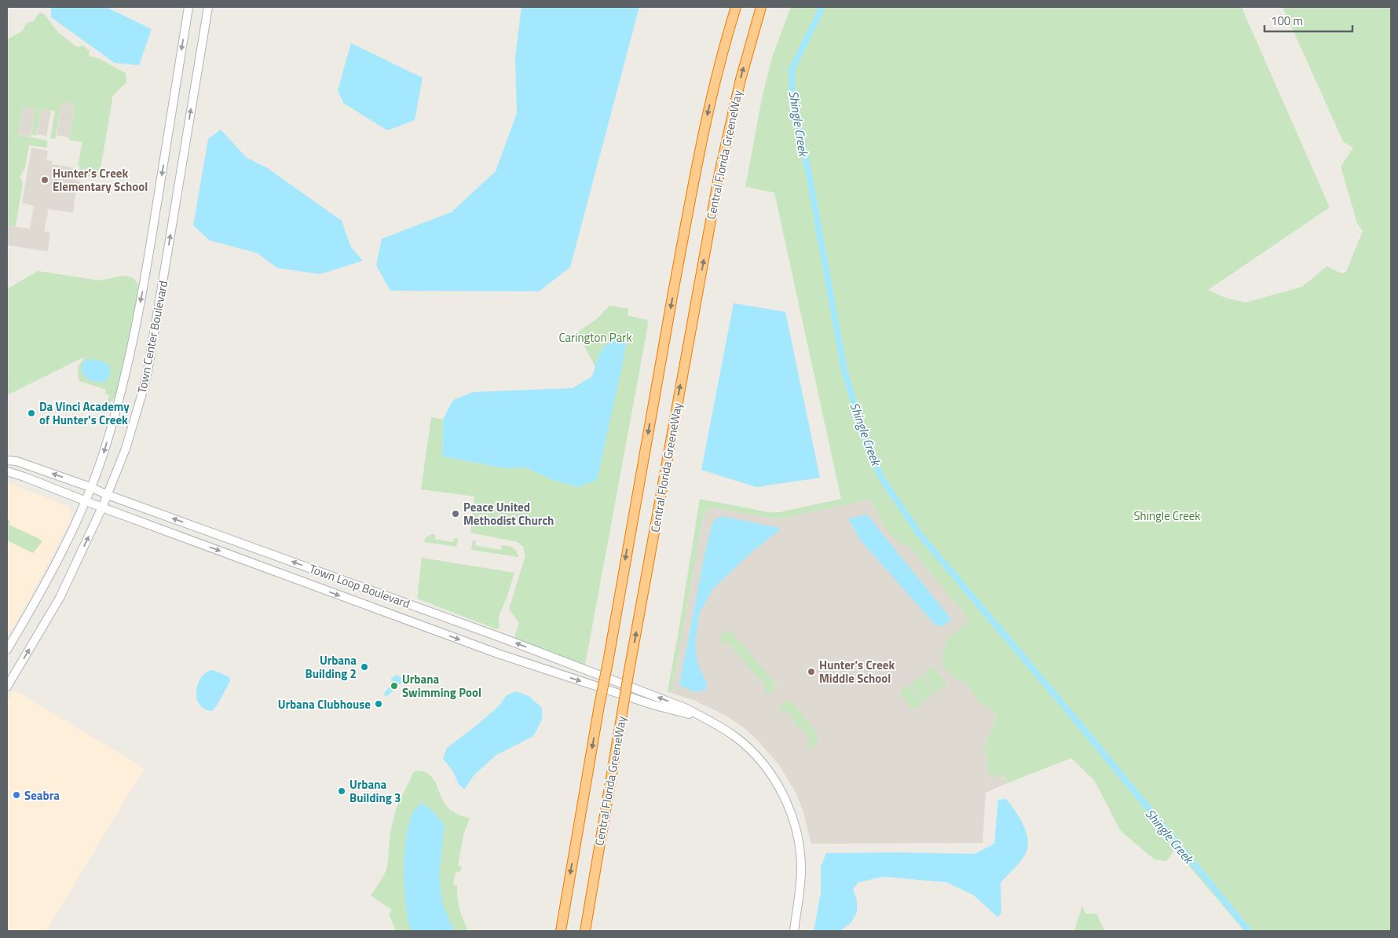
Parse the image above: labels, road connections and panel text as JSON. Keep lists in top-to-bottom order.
{
  "streets": {
    "highway": ["Central Florida GreeneWay"],
    "street": ["Town Center Boulevard", "Town Loop Boulevard"]
  },
  "crossings": [
    ["Town Center Boulevard", "Town Loop Boulevard"]
  ],
  "water": ["Shingle Creek"],
  "parks": ["Carington Park", "Shingle Creek"],
  "places": [
    "Hunter's Creek Elementary School",
    "Da Vinci Academy of Hunter's Creek",
    "Peace United Methodist Church",
    "Urbana Building 2",
    "Hunter's Creek Middle School",
    "Urbana Swimming Pool",
    "Urbana Clubhouse",
    "Urbana Building 3",
    "Seabra"
  ],
  "scale_bar": "100 m"
}
